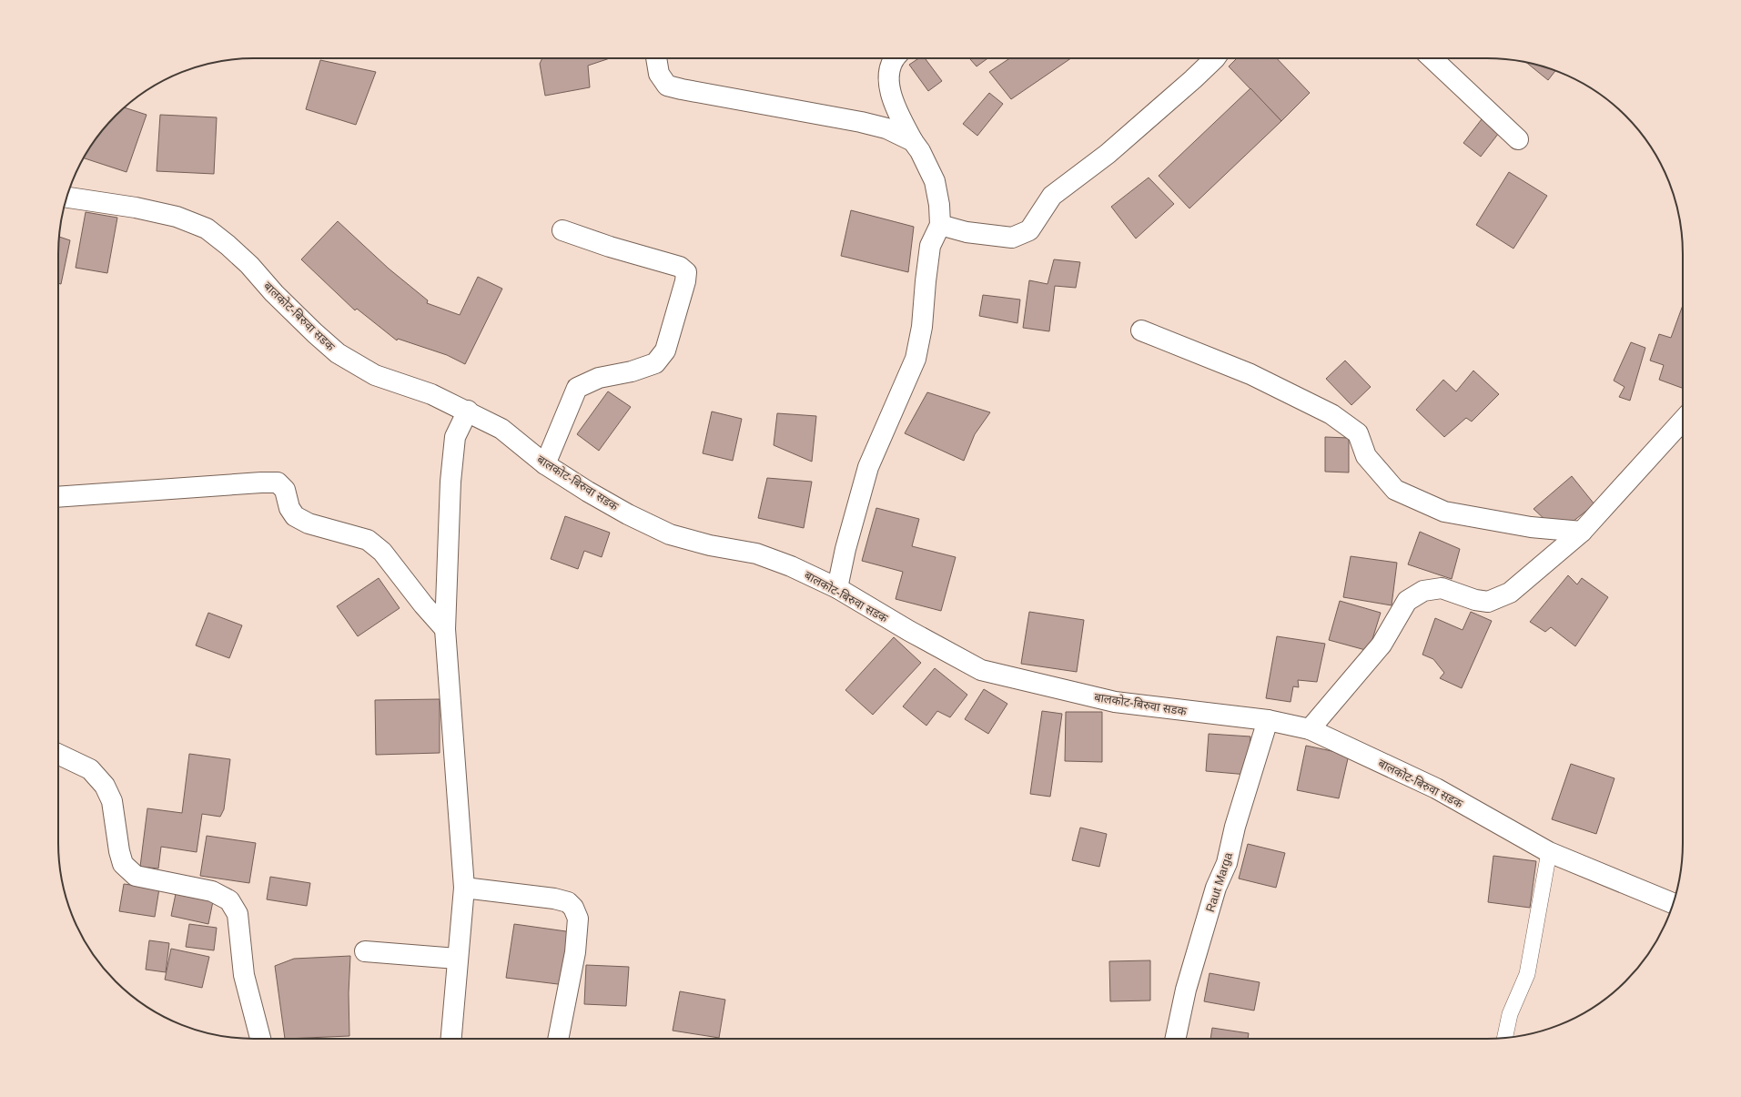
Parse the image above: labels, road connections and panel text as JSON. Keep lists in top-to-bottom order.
{
  "streets": {
    "street": ["बालकोट-बिरुवा सडक", "Raut Marga"]
  },
  "crossings": [
    ["बालकोट-बिरुवा सडक", "Raut Marga"]
  ]
}
